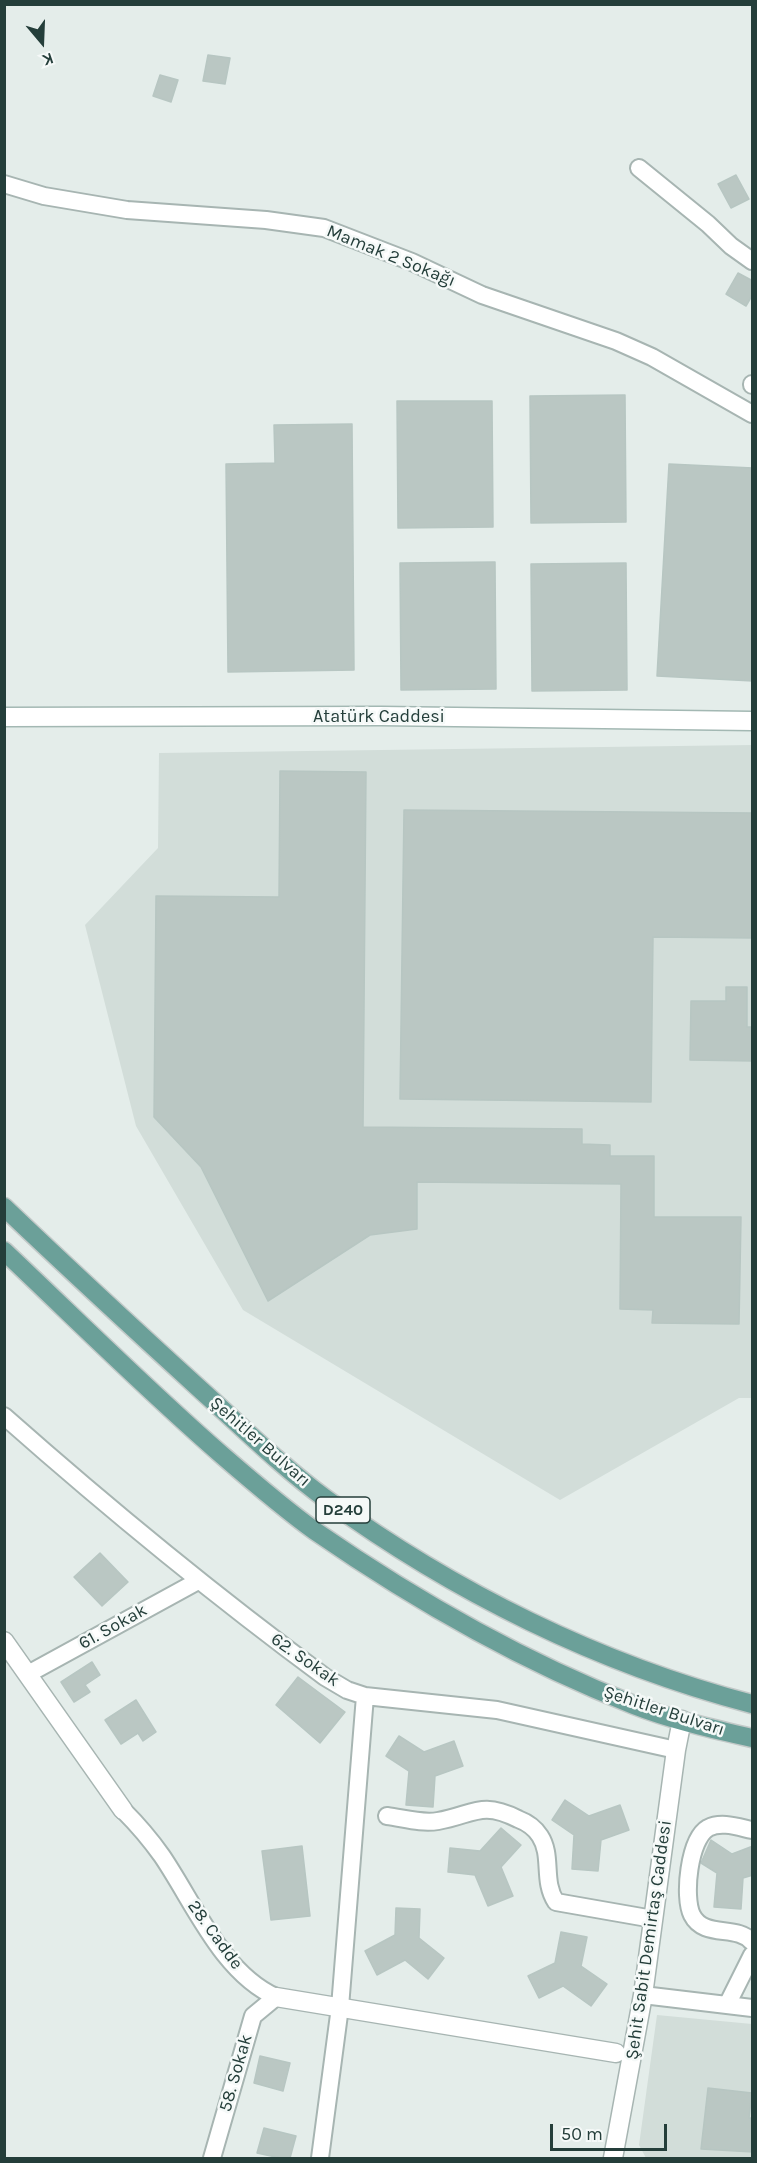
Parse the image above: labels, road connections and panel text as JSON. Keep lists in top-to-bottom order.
{
  "streets": {
    "main road": ["Şehitler Bulvarı", "D240"],
    "street": [
      "Mamak 2 Sokağı",
      "Atatürk Caddesi",
      "61. Sokak",
      "62. Sokak",
      "28. Cadde",
      "Şehit Sabit Demirtaş Caddesi",
      "58. Sokak"
    ]
  },
  "crossings": [
    ["Şehitler Bulvarı", "Şehit Sabit Demirtaş Caddesi"],
    ["61. Sokak", "62. Sokak"],
    ["61. Sokak", "28. Cadde"],
    ["62. Sokak", "Şehit Sabit Demirtaş Caddesi"],
    ["28. Cadde", "58. Sokak"]
  ],
  "scale_bar": "50 m",
  "north": "bottom"
}
